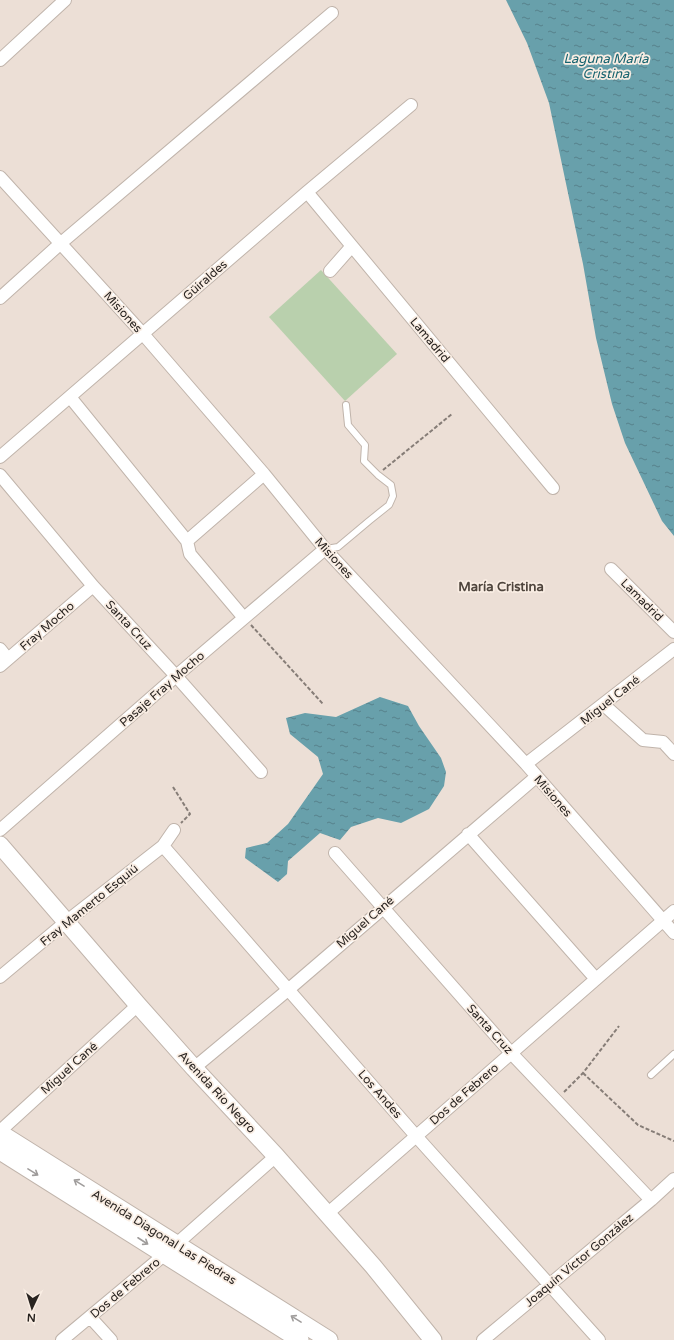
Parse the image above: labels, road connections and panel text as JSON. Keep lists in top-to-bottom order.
{
  "streets": {
    "street": [
      "Güiraldes",
      "Misiones",
      "Lamadrid",
      "Santa Cruz",
      "Fray Mocho",
      "Pasaje Fray Mocho",
      "Miguel Cané",
      "Fray Mamerto Esquiú",
      "Avenida Río Negro",
      "Los Andes",
      "Dos de Febrero",
      "Avenida Diagonal Las Piedras",
      "Joaquín Víctor González"
    ]
  },
  "crossings": [
    ["Güiraldes", "Misiones"],
    ["Güiraldes", "Lamadrid"],
    ["Misiones", "Pasaje Fray Mocho"],
    ["Misiones", "Miguel Cané"],
    ["Misiones", "Dos de Febrero"],
    ["Santa Cruz", "Fray Mocho"],
    ["Santa Cruz", "Pasaje Fray Mocho"],
    ["Santa Cruz", "Miguel Cané"],
    ["Santa Cruz", "Dos de Febrero"],
    ["Santa Cruz", "Joaquín Víctor González"],
    ["Miguel Cané", "Avenida Río Negro"],
    ["Miguel Cané", "Los Andes"],
    ["Miguel Cané", "Avenida Diagonal Las Piedras"],
    ["Fray Mamerto Esquiú", "Avenida Río Negro"],
    ["Fray Mamerto Esquiú", "Los Andes"],
    ["Avenida Río Negro", "Dos de Febrero"],
    ["Los Andes", "Dos de Febrero"],
    ["Los Andes", "Joaquín Víctor González"],
    ["Dos de Febrero", "Avenida Diagonal Las Piedras"]
  ],
  "districts": ["María Cristina"],
  "water": ["Laguna María Cristina"],
  "north": "bottom"
}
